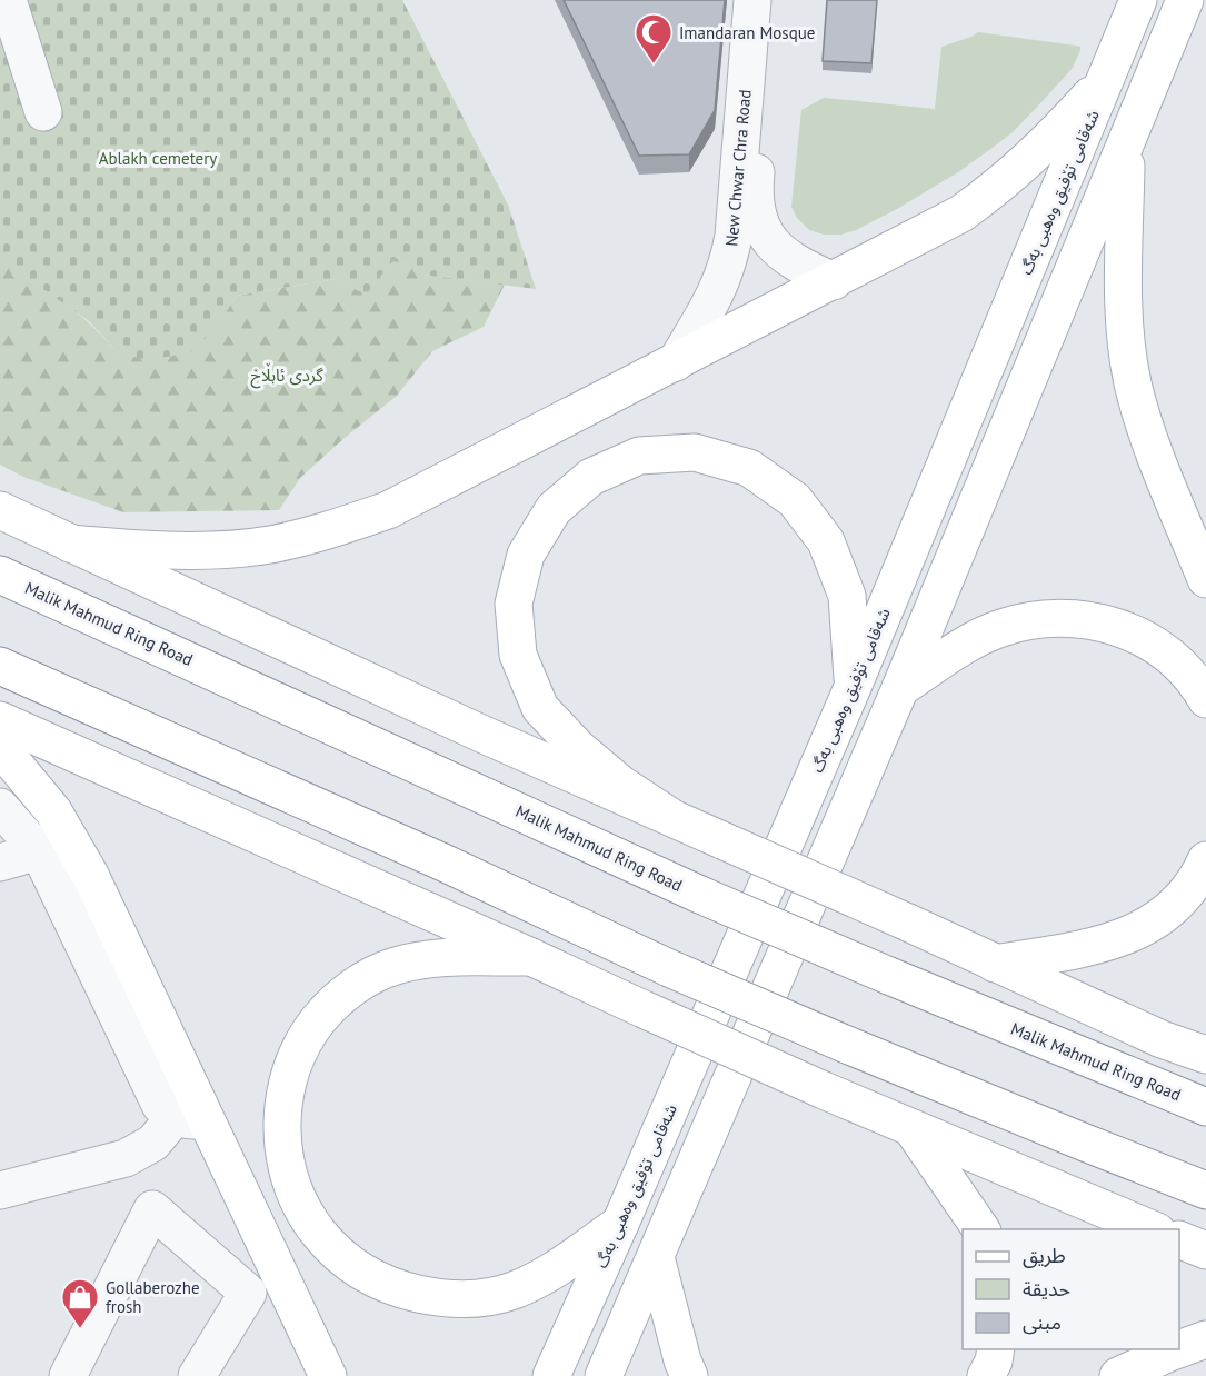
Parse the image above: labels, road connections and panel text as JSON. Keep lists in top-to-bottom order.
{
  "streets": {
    "main road": ["شەقامی تۆفیق وەهبی بەگ", "Malik Mahmud Ring Road"],
    "street": ["New Chwar Chra Road"]
  },
  "parks": ["Ablakh cemetery", "گردی ئابڵاخ"],
  "places": {
    "mosque": ["Imandaran Mosque"],
    "shop": ["Gollaberozhe frosh"]
  },
  "legend": ["طريق", "حديقة", "مبنى"]
}
